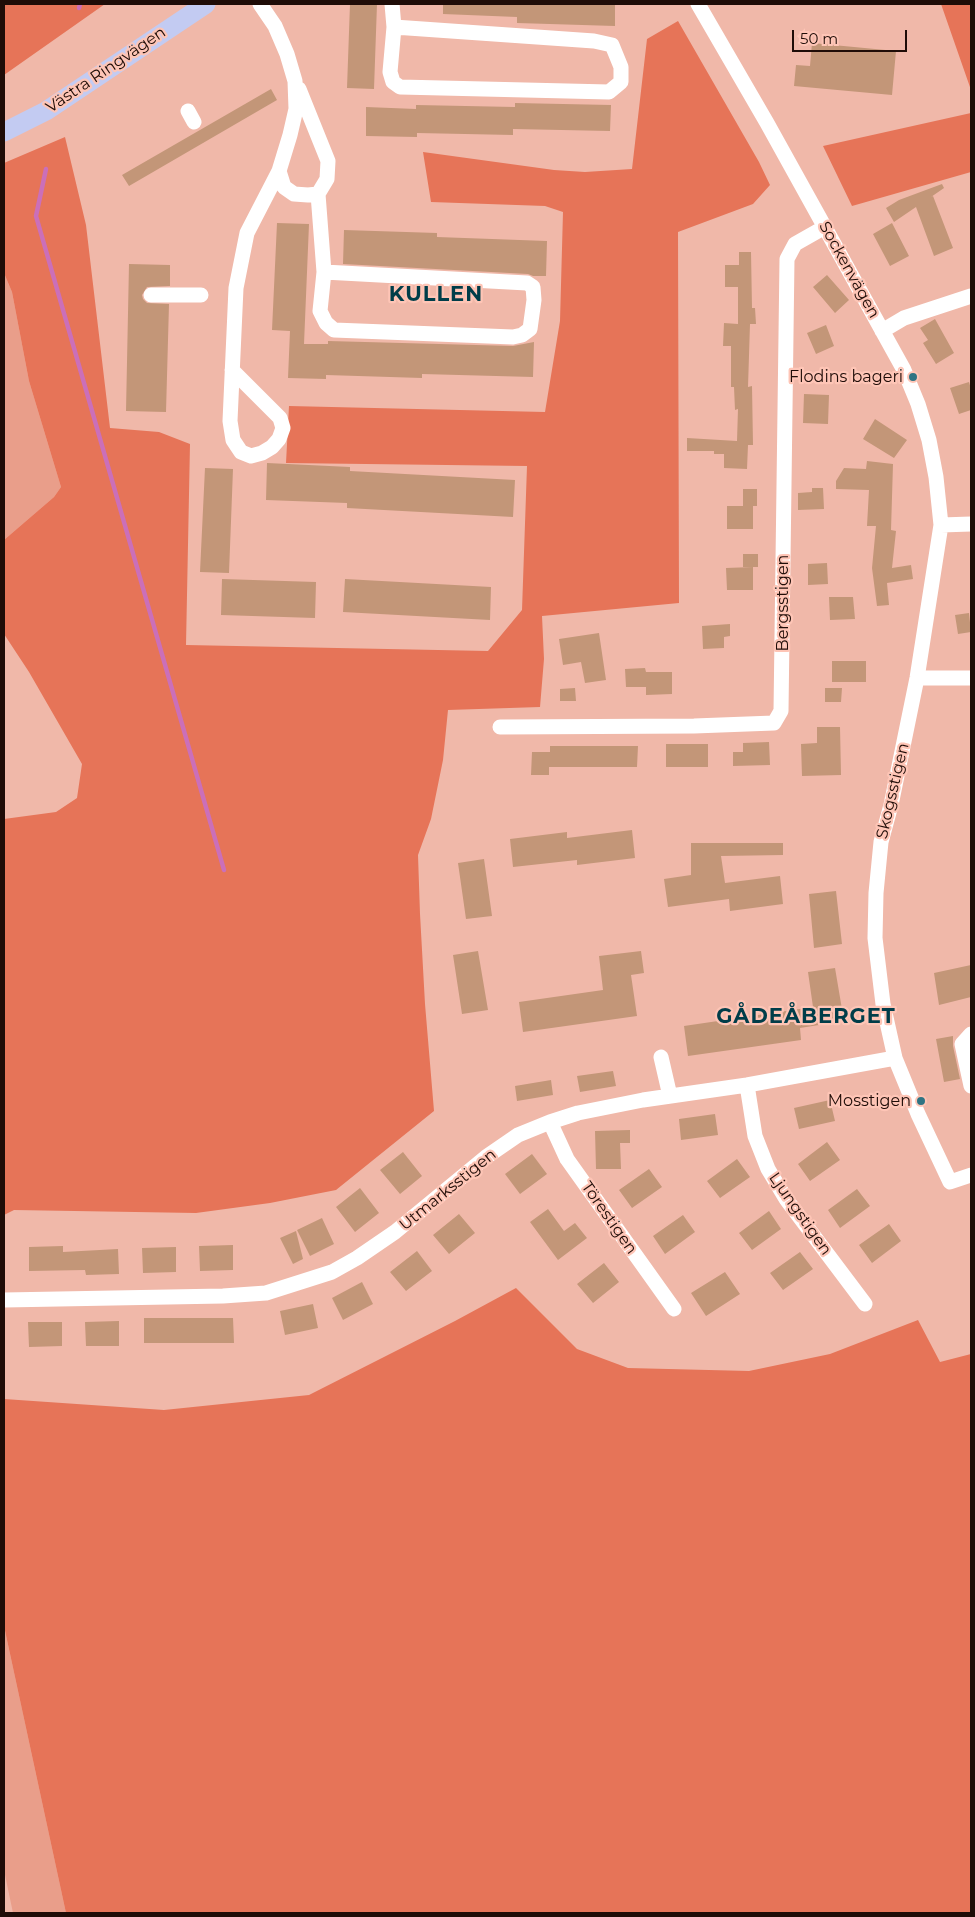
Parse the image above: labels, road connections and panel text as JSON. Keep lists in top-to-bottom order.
{
  "streets": {
    "main road": ["Västra Ringvägen"],
    "street": [
      "Sockenvägen",
      "Bergsstigen",
      "Skogsstigen",
      "Utmarksstigen",
      "Ljungstigen",
      "Törestigen"
    ]
  },
  "crossings": [
    ["Sockenvägen", "Bergsstigen"],
    ["Sockenvägen", "Skogsstigen"],
    ["Skogsstigen", "Utmarksstigen"],
    ["Utmarksstigen", "Ljungstigen"],
    ["Utmarksstigen", "Törestigen"]
  ],
  "districts": ["KULLEN", "GÅDEÅBERGET"],
  "places": ["Flodins bageri", "Mosstigen"],
  "scale_bar": "50 m"
}
